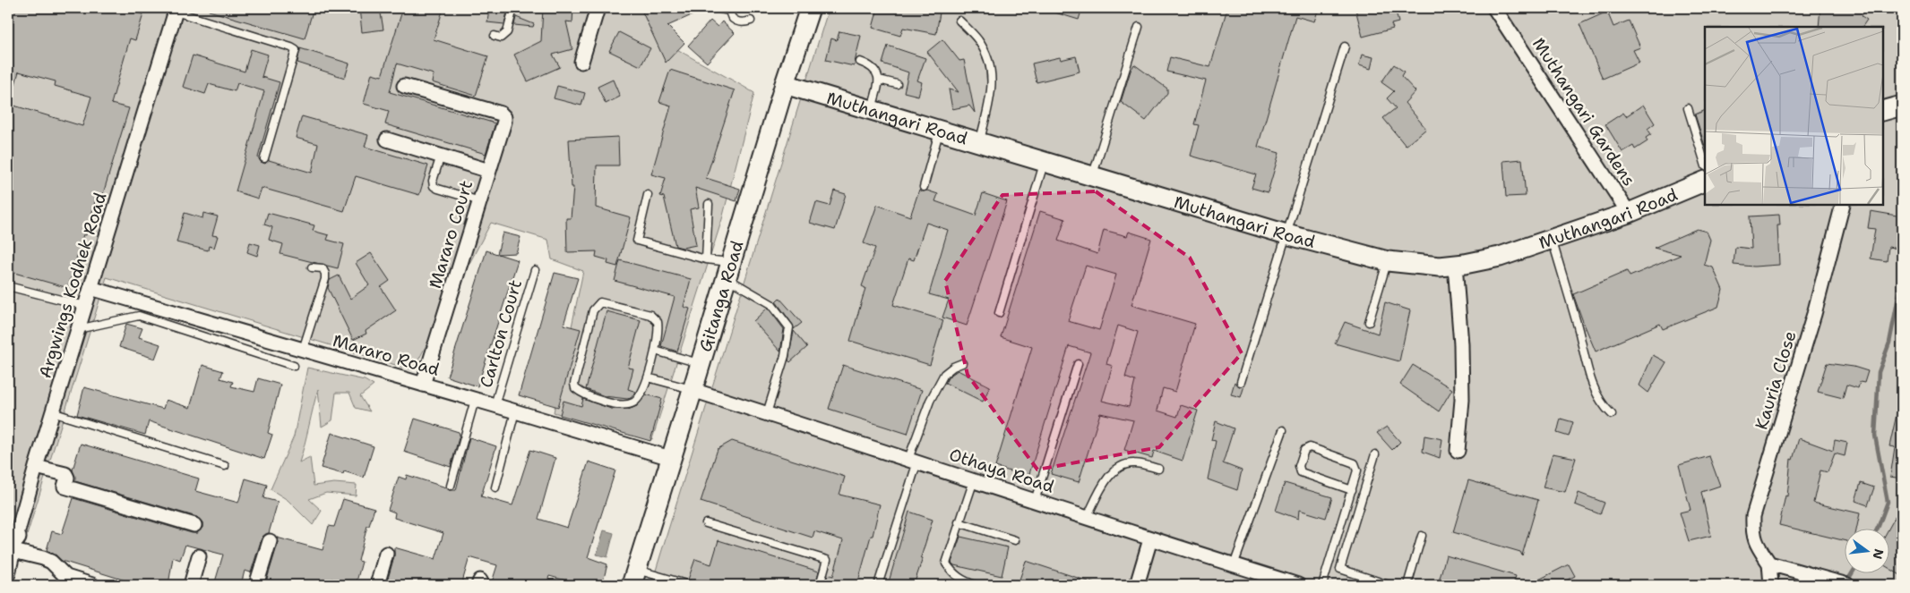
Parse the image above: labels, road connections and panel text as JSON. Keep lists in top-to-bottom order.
{
  "streets": {
    "street": [
      "Muthangari Gardens",
      "Muthangari Road",
      "Mararo Court",
      "Argwings Kodhek Road",
      "Gitanga Road",
      "Mararo Road",
      "Kauria Close",
      "Othaya Road"
    ],
    "lane": ["Carlton Court"]
  },
  "crossings": [
    ["Muthangari Gardens", "Muthangari Road"],
    ["Muthangari Road", "Gitanga Road"],
    ["Mararo Court", "Mararo Road"],
    ["Argwings Kodhek Road", "Mararo Road"],
    ["Gitanga Road", "Mararo Road"],
    ["Gitanga Road", "Othaya Road"],
    ["Carlton Court", "Mararo Road"]
  ],
  "north": "right"
}
